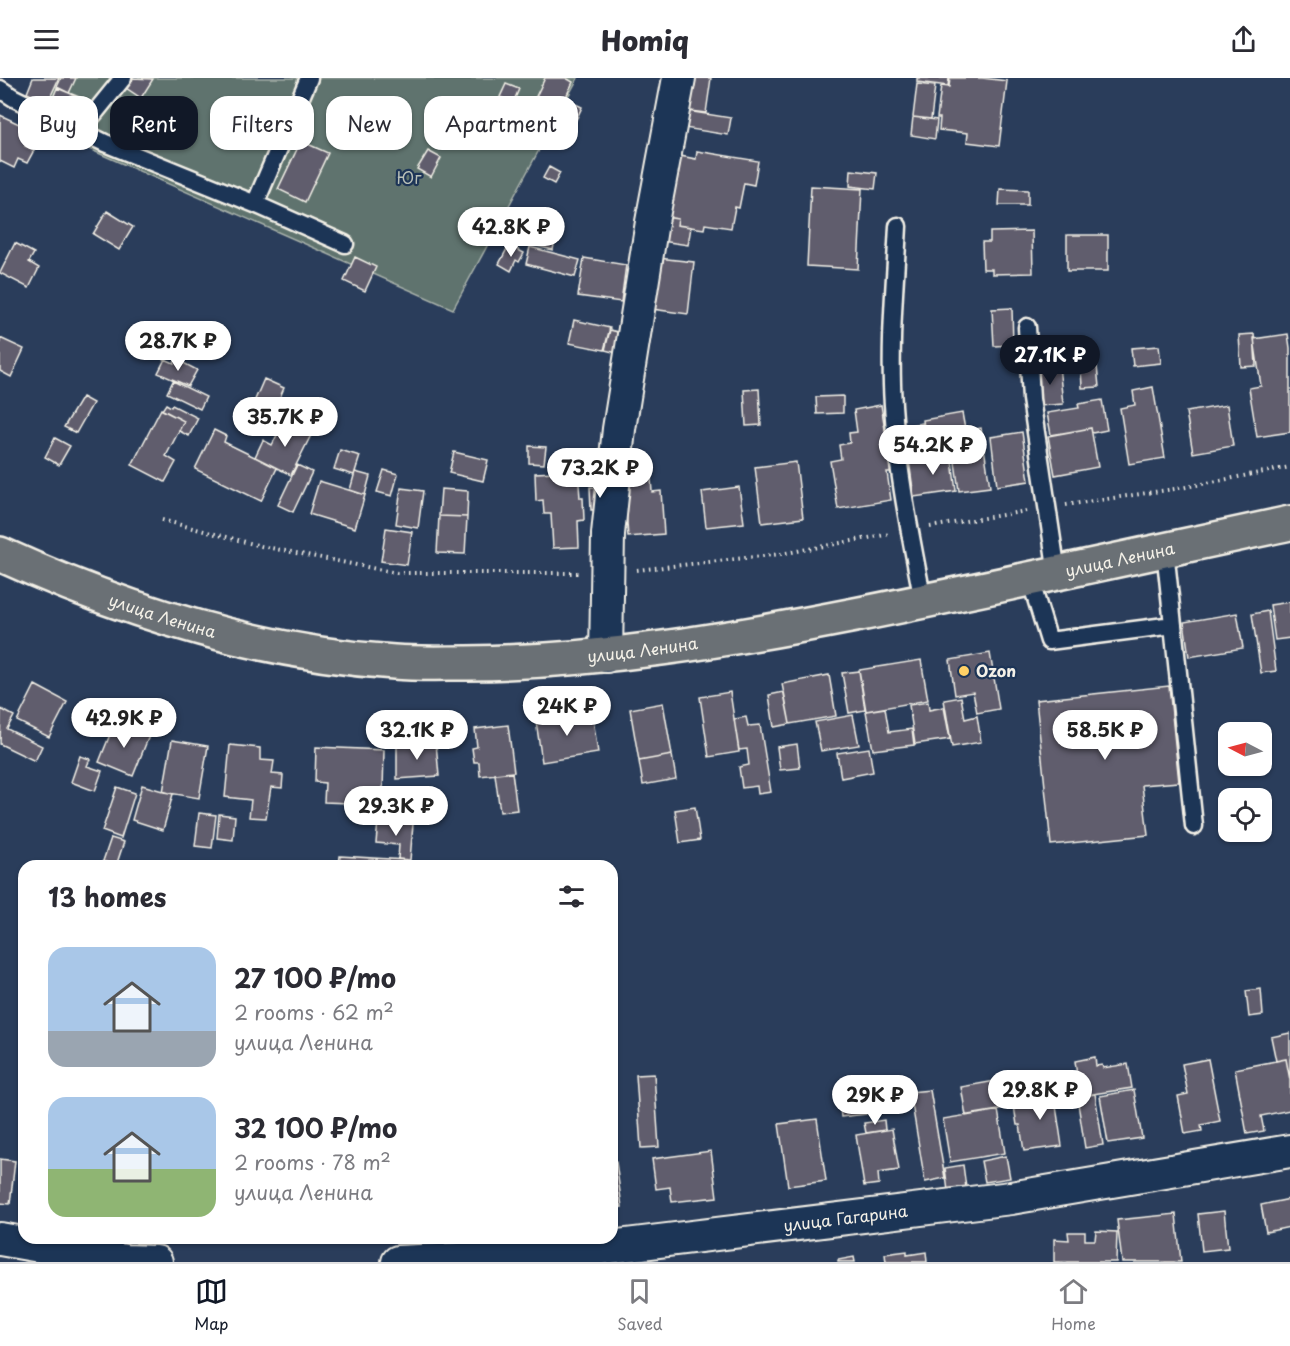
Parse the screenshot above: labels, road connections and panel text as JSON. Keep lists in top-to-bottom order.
{
  "streets": {
    "main road": ["улица Ленина"],
    "street": ["улица Гагарина"]
  },
  "parks": ["Юг"],
  "places": ["Ozon"],
  "north": "left",
  "page": {
    "header": "Homiq",
    "chip": [
      "Buy",
      "Rent",
      "Filters",
      "New",
      "Apartment"
    ],
    "price": [
      "42.8K ₽",
      "28.7K ₽",
      "27.1K ₽",
      "35.7K ₽",
      "54.2K ₽",
      "73.2K ₽",
      "24K ₽",
      "42.9K ₽",
      "32.1K ₽",
      "58.5K ₽",
      "29.3K ₽",
      "29.8K ₽",
      "29K ₽"
    ],
    "heading": "13 homes",
    "list": [
      {
        "name": "27 100 ₽/mo",
        "note": "2 rooms · 62 m² · улица Ленина"
      },
      {
        "name": "32 100 ₽/mo",
        "note": "2 rooms · 78 m² · улица Ленина"
      }
    ],
    "tabs": ["Map", "Saved", "Home"]
  }
}
